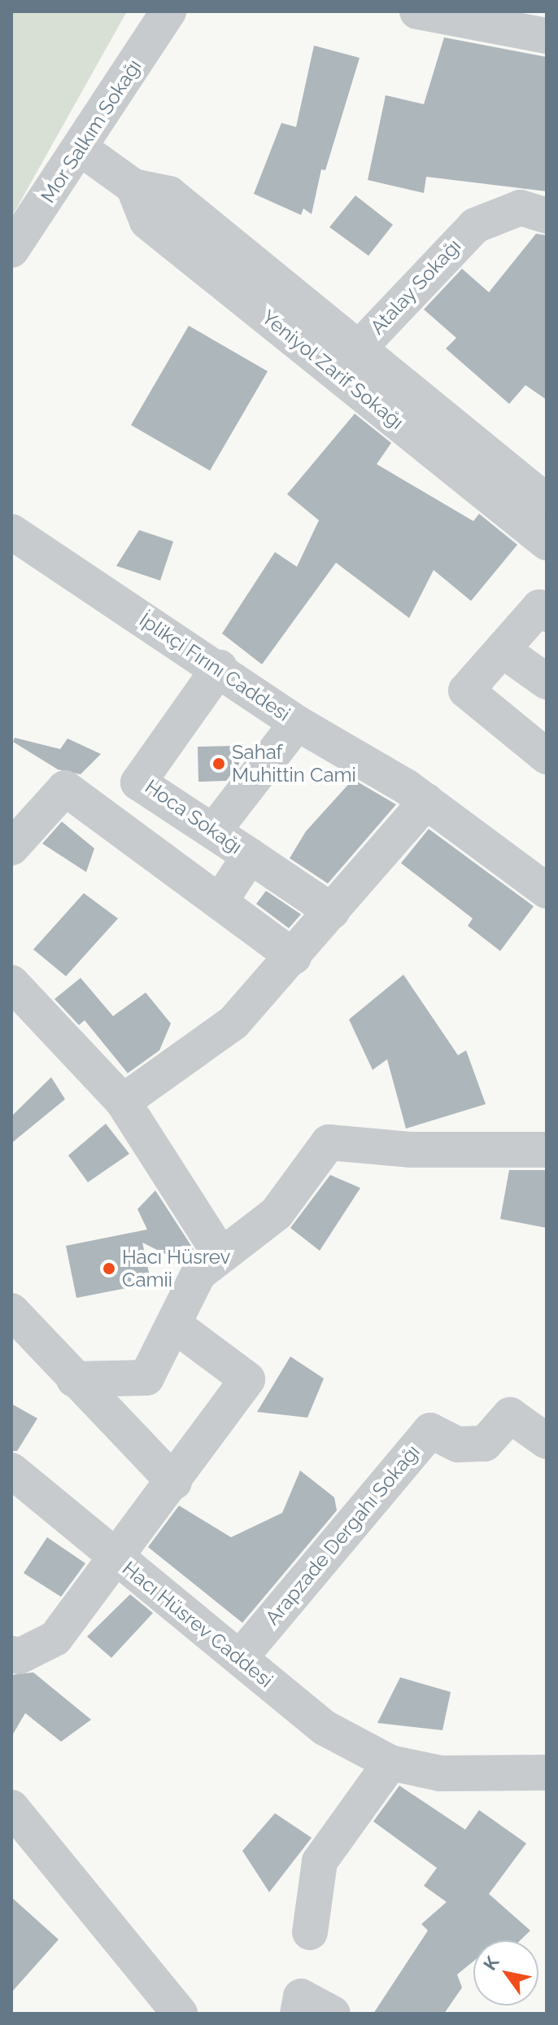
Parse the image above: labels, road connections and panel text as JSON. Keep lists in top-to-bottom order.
{
  "streets": {
    "street": [
      "Mor Salkım Sokağı",
      "Atalay Sokağı",
      "Yeniyol Zarif Sokağı",
      "İplikçi Fırını Caddesi",
      "Hoca Sokağı",
      "Arapzade Dergahı Sokağı",
      "Hacı Hüsrev Caddesi"
    ]
  },
  "crossings": [
    ["Mor Salkım Sokağı", "Yeniyol Zarif Sokağı"],
    ["Atalay Sokağı", "Yeniyol Zarif Sokağı"],
    ["İplikçi Fırını Caddesi", "Hoca Sokağı"],
    ["Arapzade Dergahı Sokağı", "Hacı Hüsrev Caddesi"]
  ],
  "places": ["Sahaf Muhittin Cami", "Hacı Hüsrev Camii"],
  "north": "top left"
}
